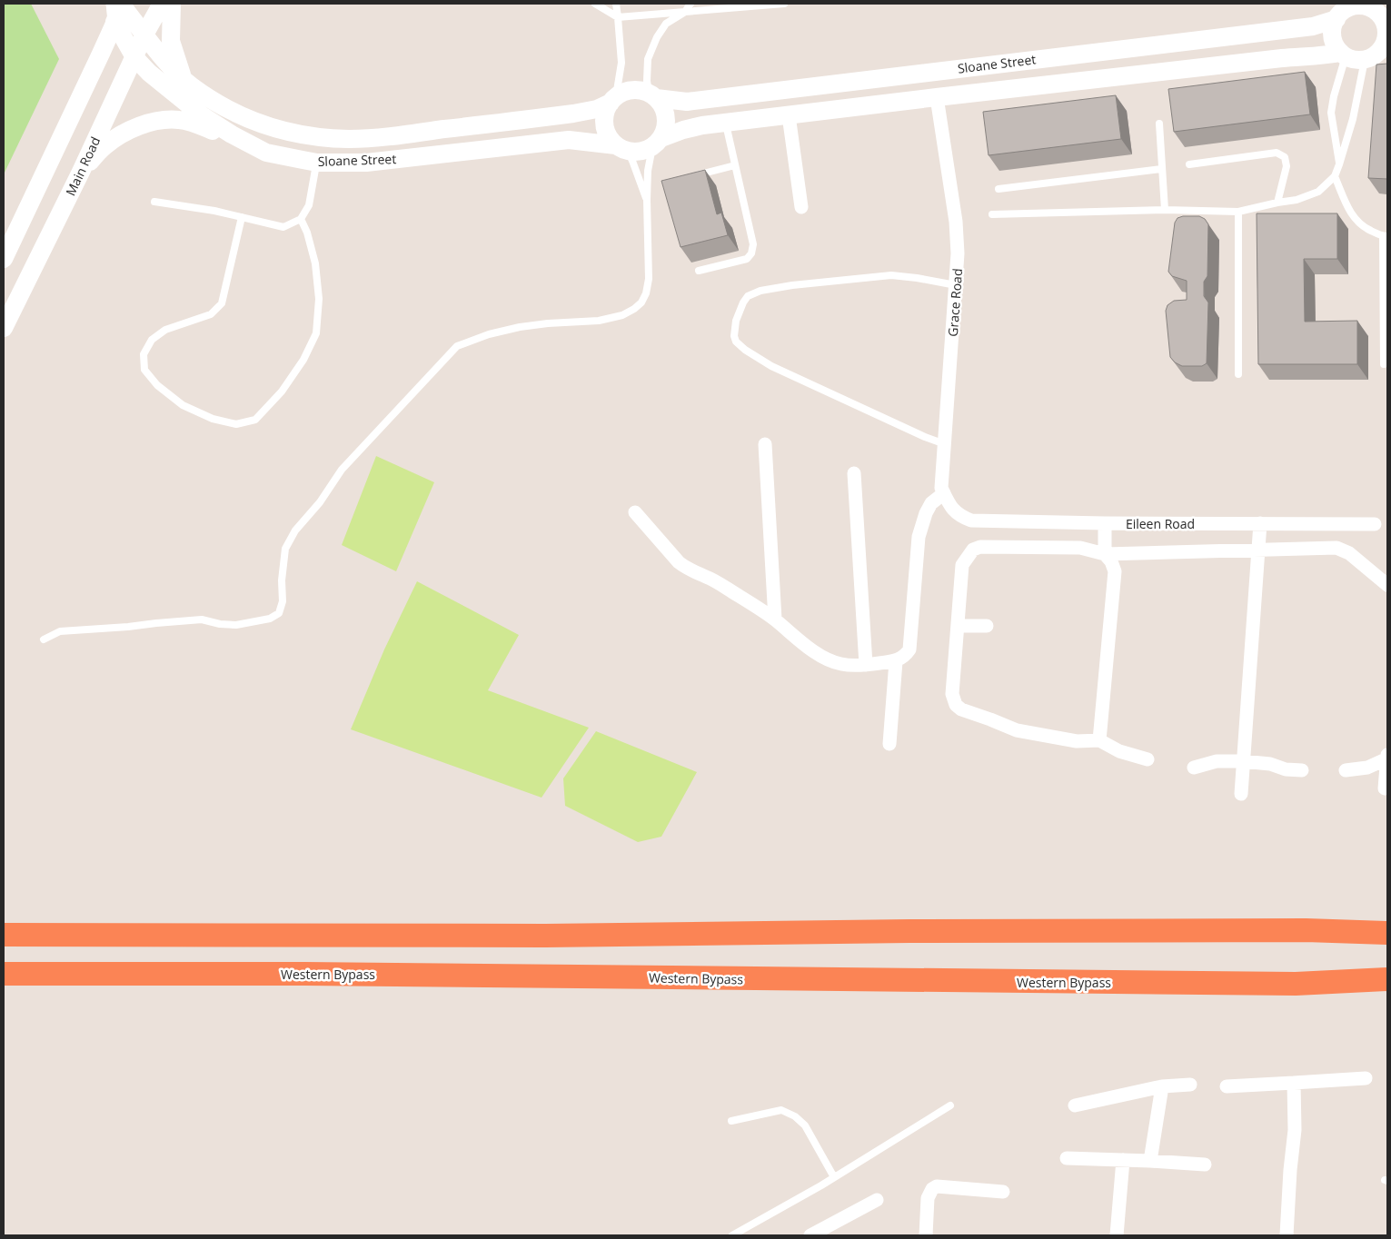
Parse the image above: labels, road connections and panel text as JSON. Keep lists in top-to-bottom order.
{
  "streets": {
    "highway": ["Western Bypass"],
    "street": [
      "Sloane Street",
      "Main Road",
      "Grace Road",
      "Eileen Road"
    ]
  },
  "crossings": [
    ["Sloane Street", "Main Road"],
    ["Sloane Street", "Grace Road"],
    ["Grace Road", "Eileen Road"]
  ]
}
